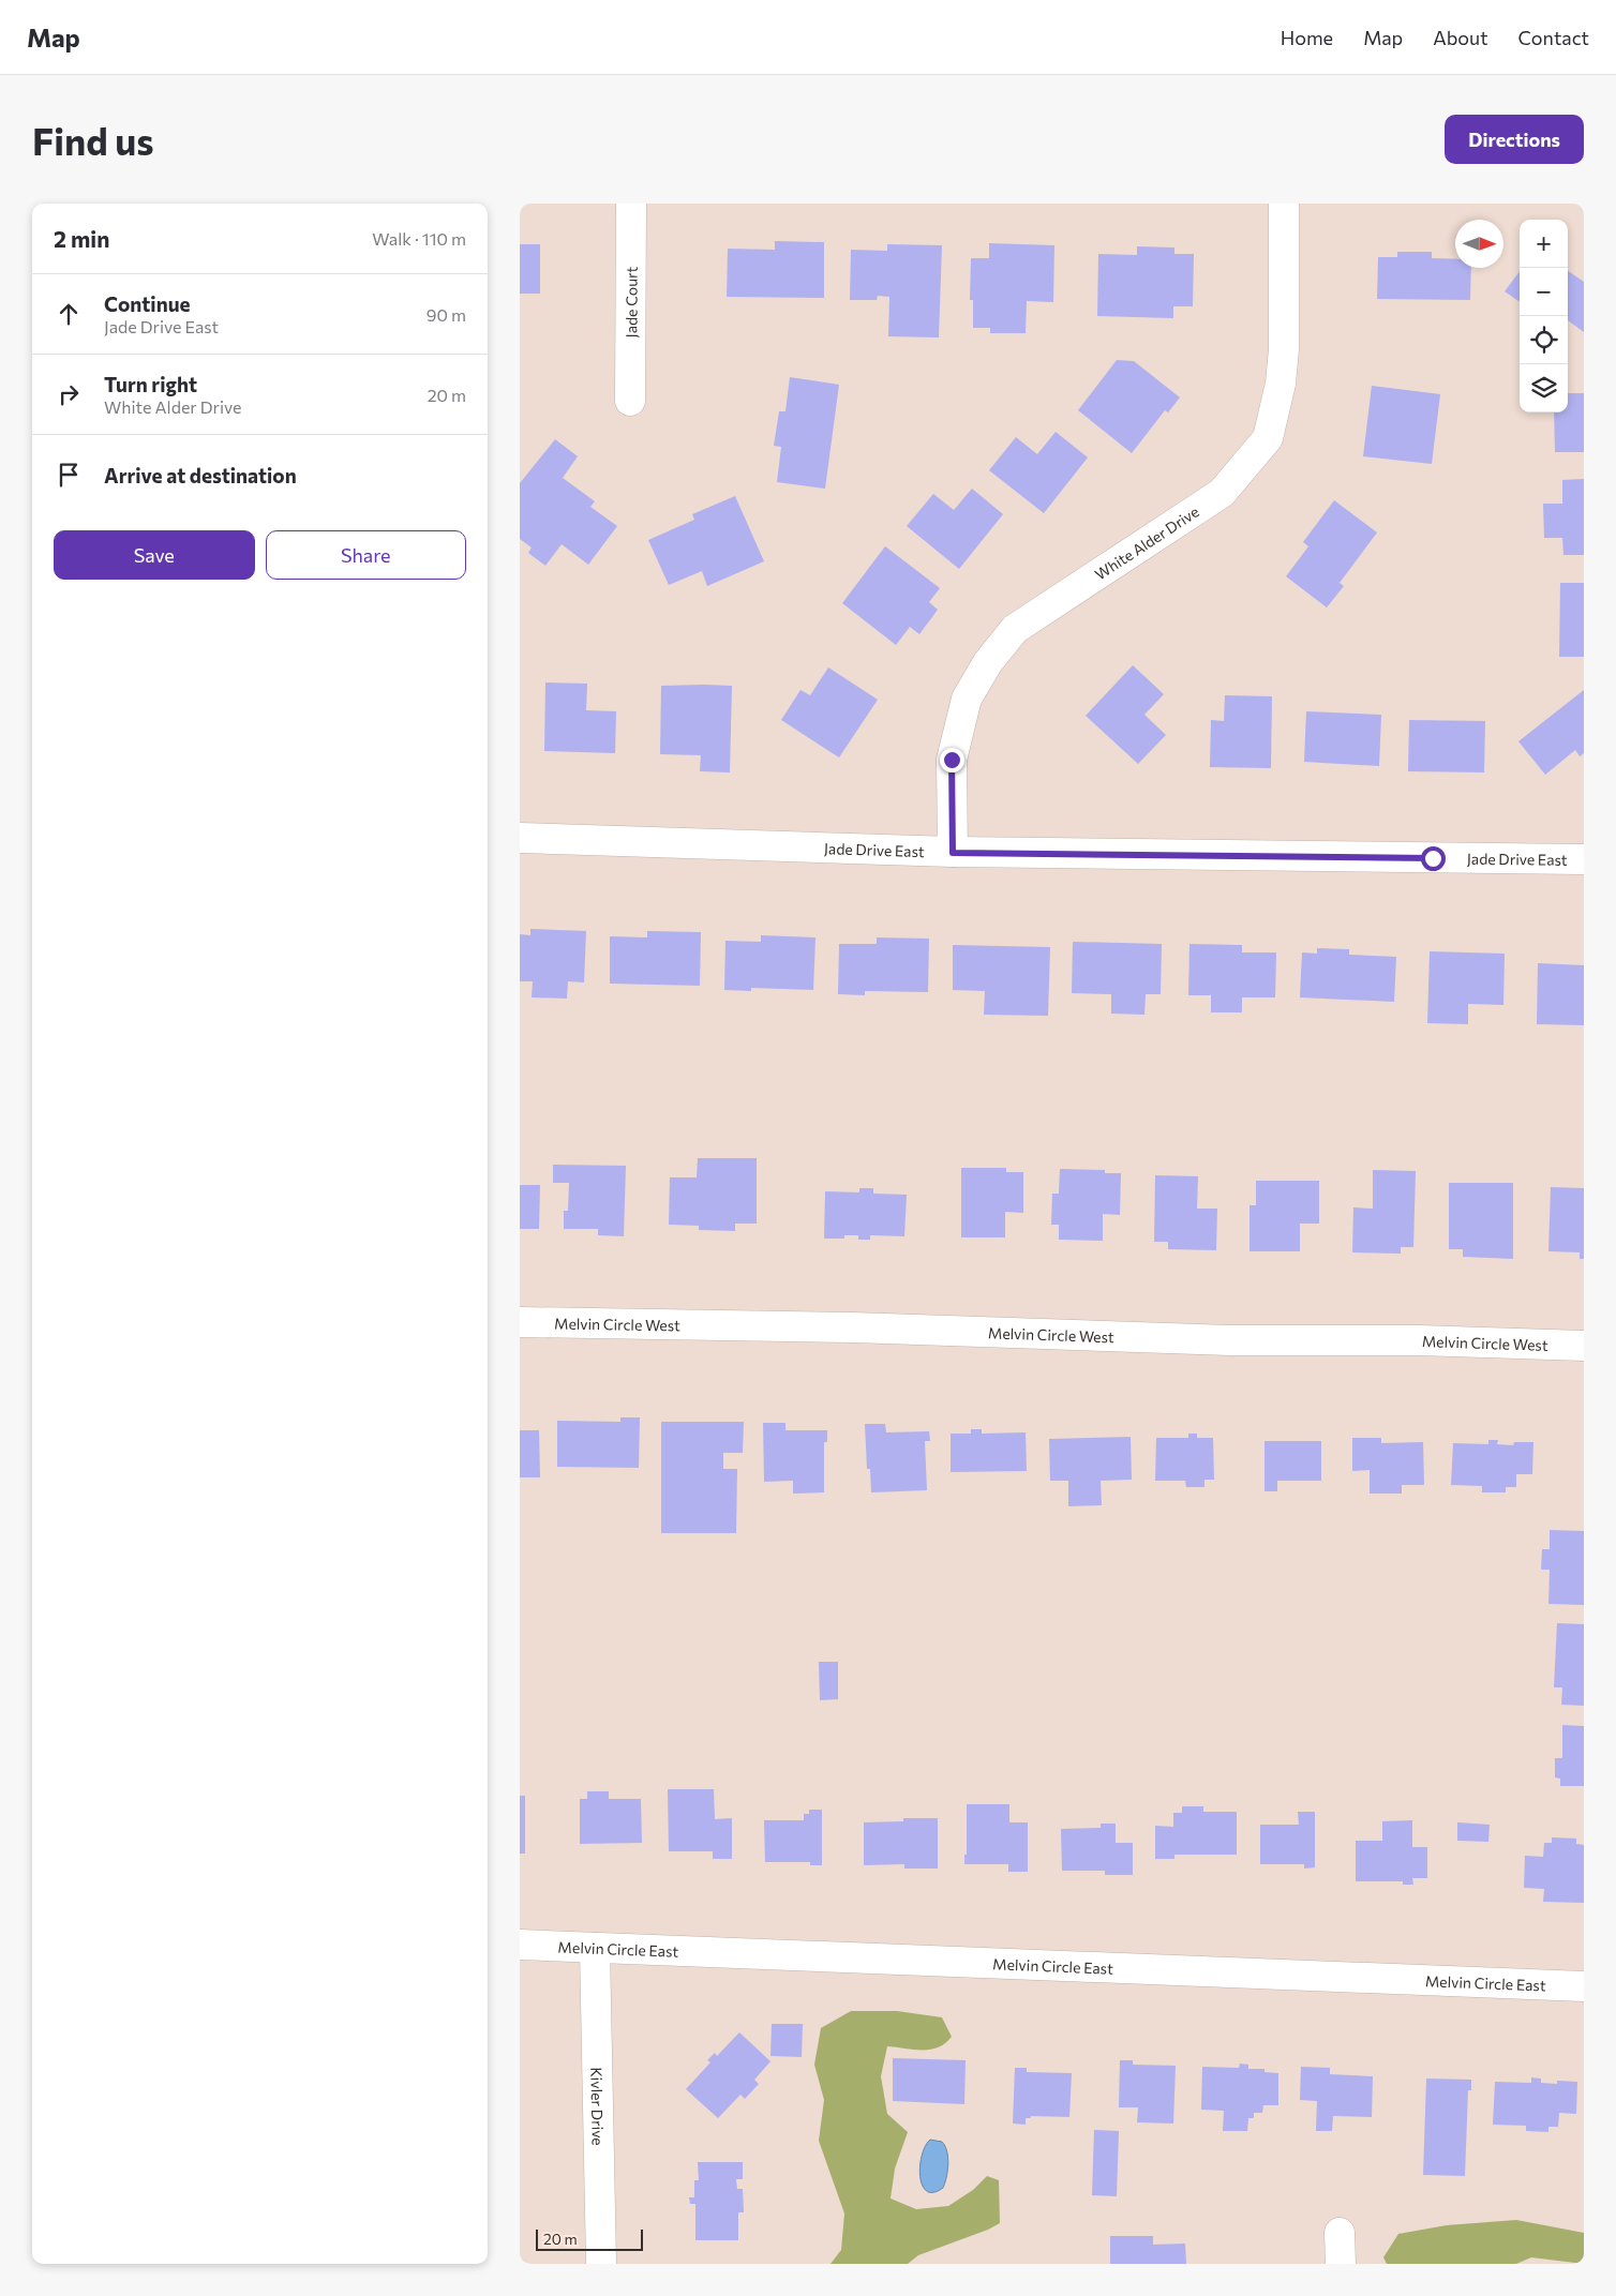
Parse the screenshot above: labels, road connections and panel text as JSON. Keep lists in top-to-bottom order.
{
  "streets": {
    "street": [
      "Jade Court",
      "White Alder Drive",
      "Jade Drive East",
      "Melvin Circle West",
      "Melvin Circle East",
      "Kivler Drive"
    ]
  },
  "crossings": [
    ["White Alder Drive", "Jade Drive East"],
    ["Melvin Circle East", "Kivler Drive"]
  ],
  "scale_bar": "20 m",
  "north": "right",
  "page": {
    "header": "Map",
    "nav": [
      "Home",
      "Map",
      "About",
      "Contact"
    ],
    "buttons": [
      "Directions",
      ["Save", "Share"]
    ],
    "title": "Find us",
    "heading": ["2 min", "Walk · 110 m"],
    "map_buttons": ["+", "−"],
    "list": [
      ["Continue", "Jade Drive East", "90 m"],
      ["Turn right", "White Alder Drive", "20 m"],
      "Arrive at destination"
    ],
    "scale": "20 m"
  }
}
